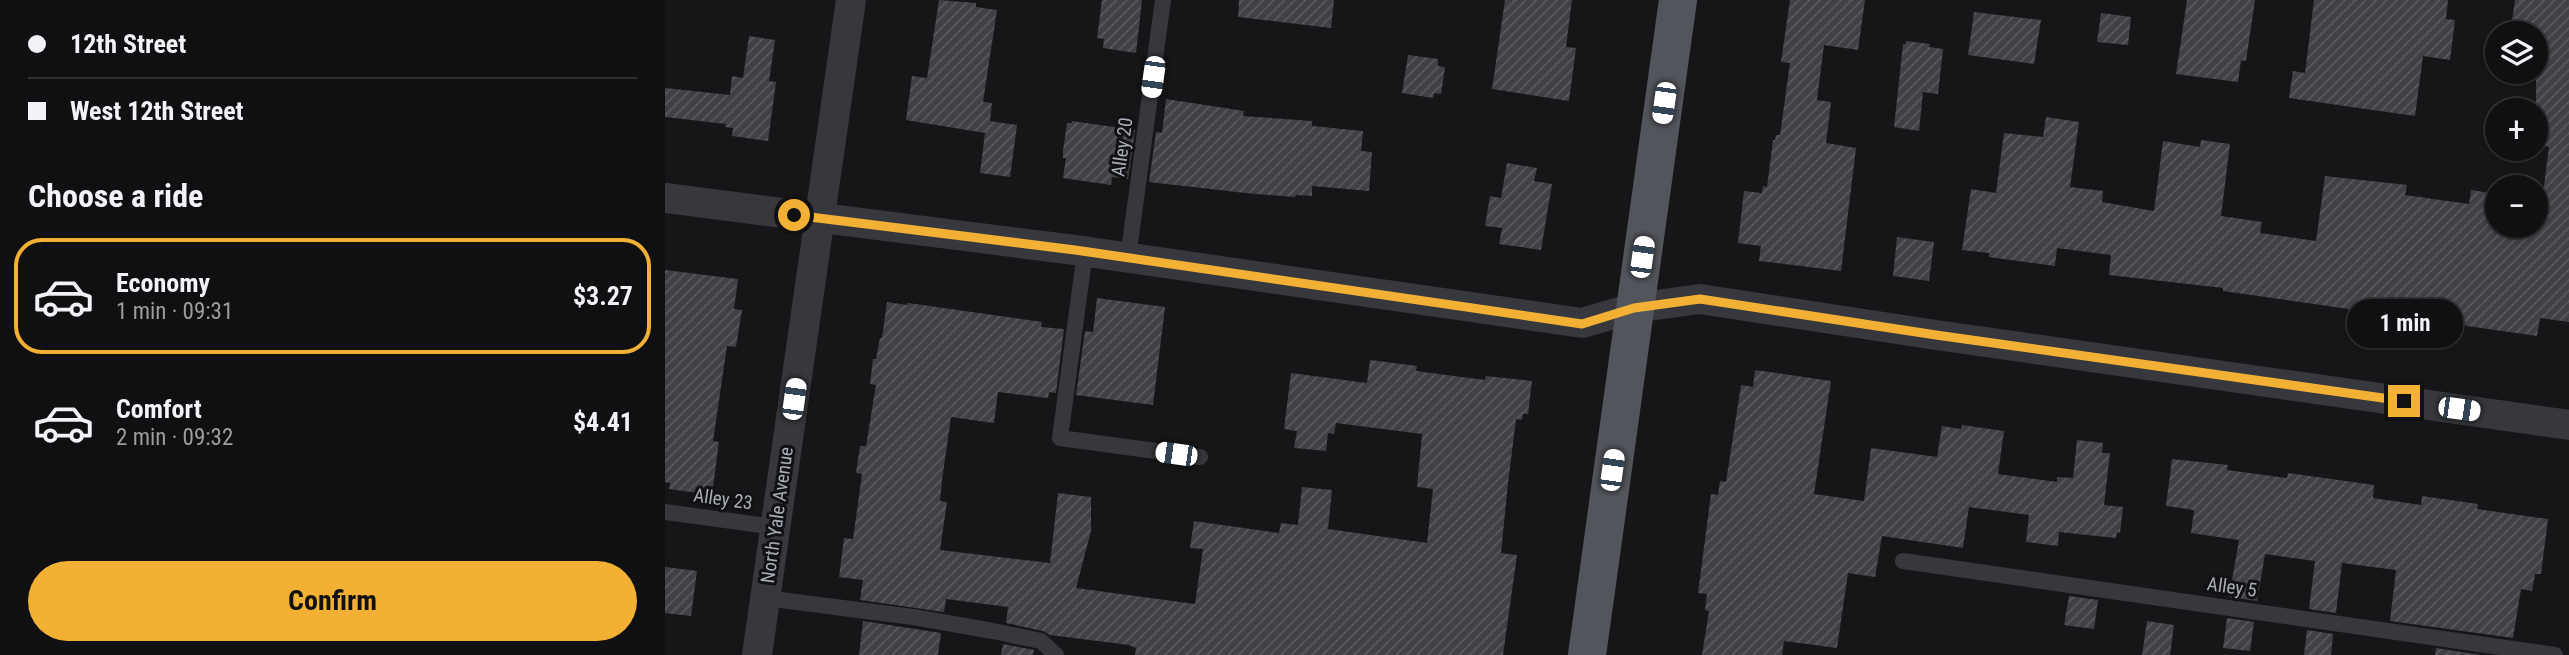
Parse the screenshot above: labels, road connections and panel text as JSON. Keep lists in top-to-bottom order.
{
  "streets": {
    "street": ["North Yale Avenue"],
    "lane": ["Alley 20", "Alley 23", "Alley 5"]
  },
  "crossings": [
    ["Alley 23", "North Yale Avenue"]
  ],
  "page": {
    "banner": ["12th Street", "West 12th Street"],
    "map_buttons": ["+", "−"],
    "heading": "Choose a ride",
    "list": [
      {
        "name": "Economy",
        "note": "1 min · 09:31",
        "value": "$3.27"
      },
      {
        "name": "Comfort",
        "note": "2 min · 09:32",
        "value": "$4.41"
      }
    ],
    "bubble": "1 min",
    "buttons": "Confirm"
  }
}
